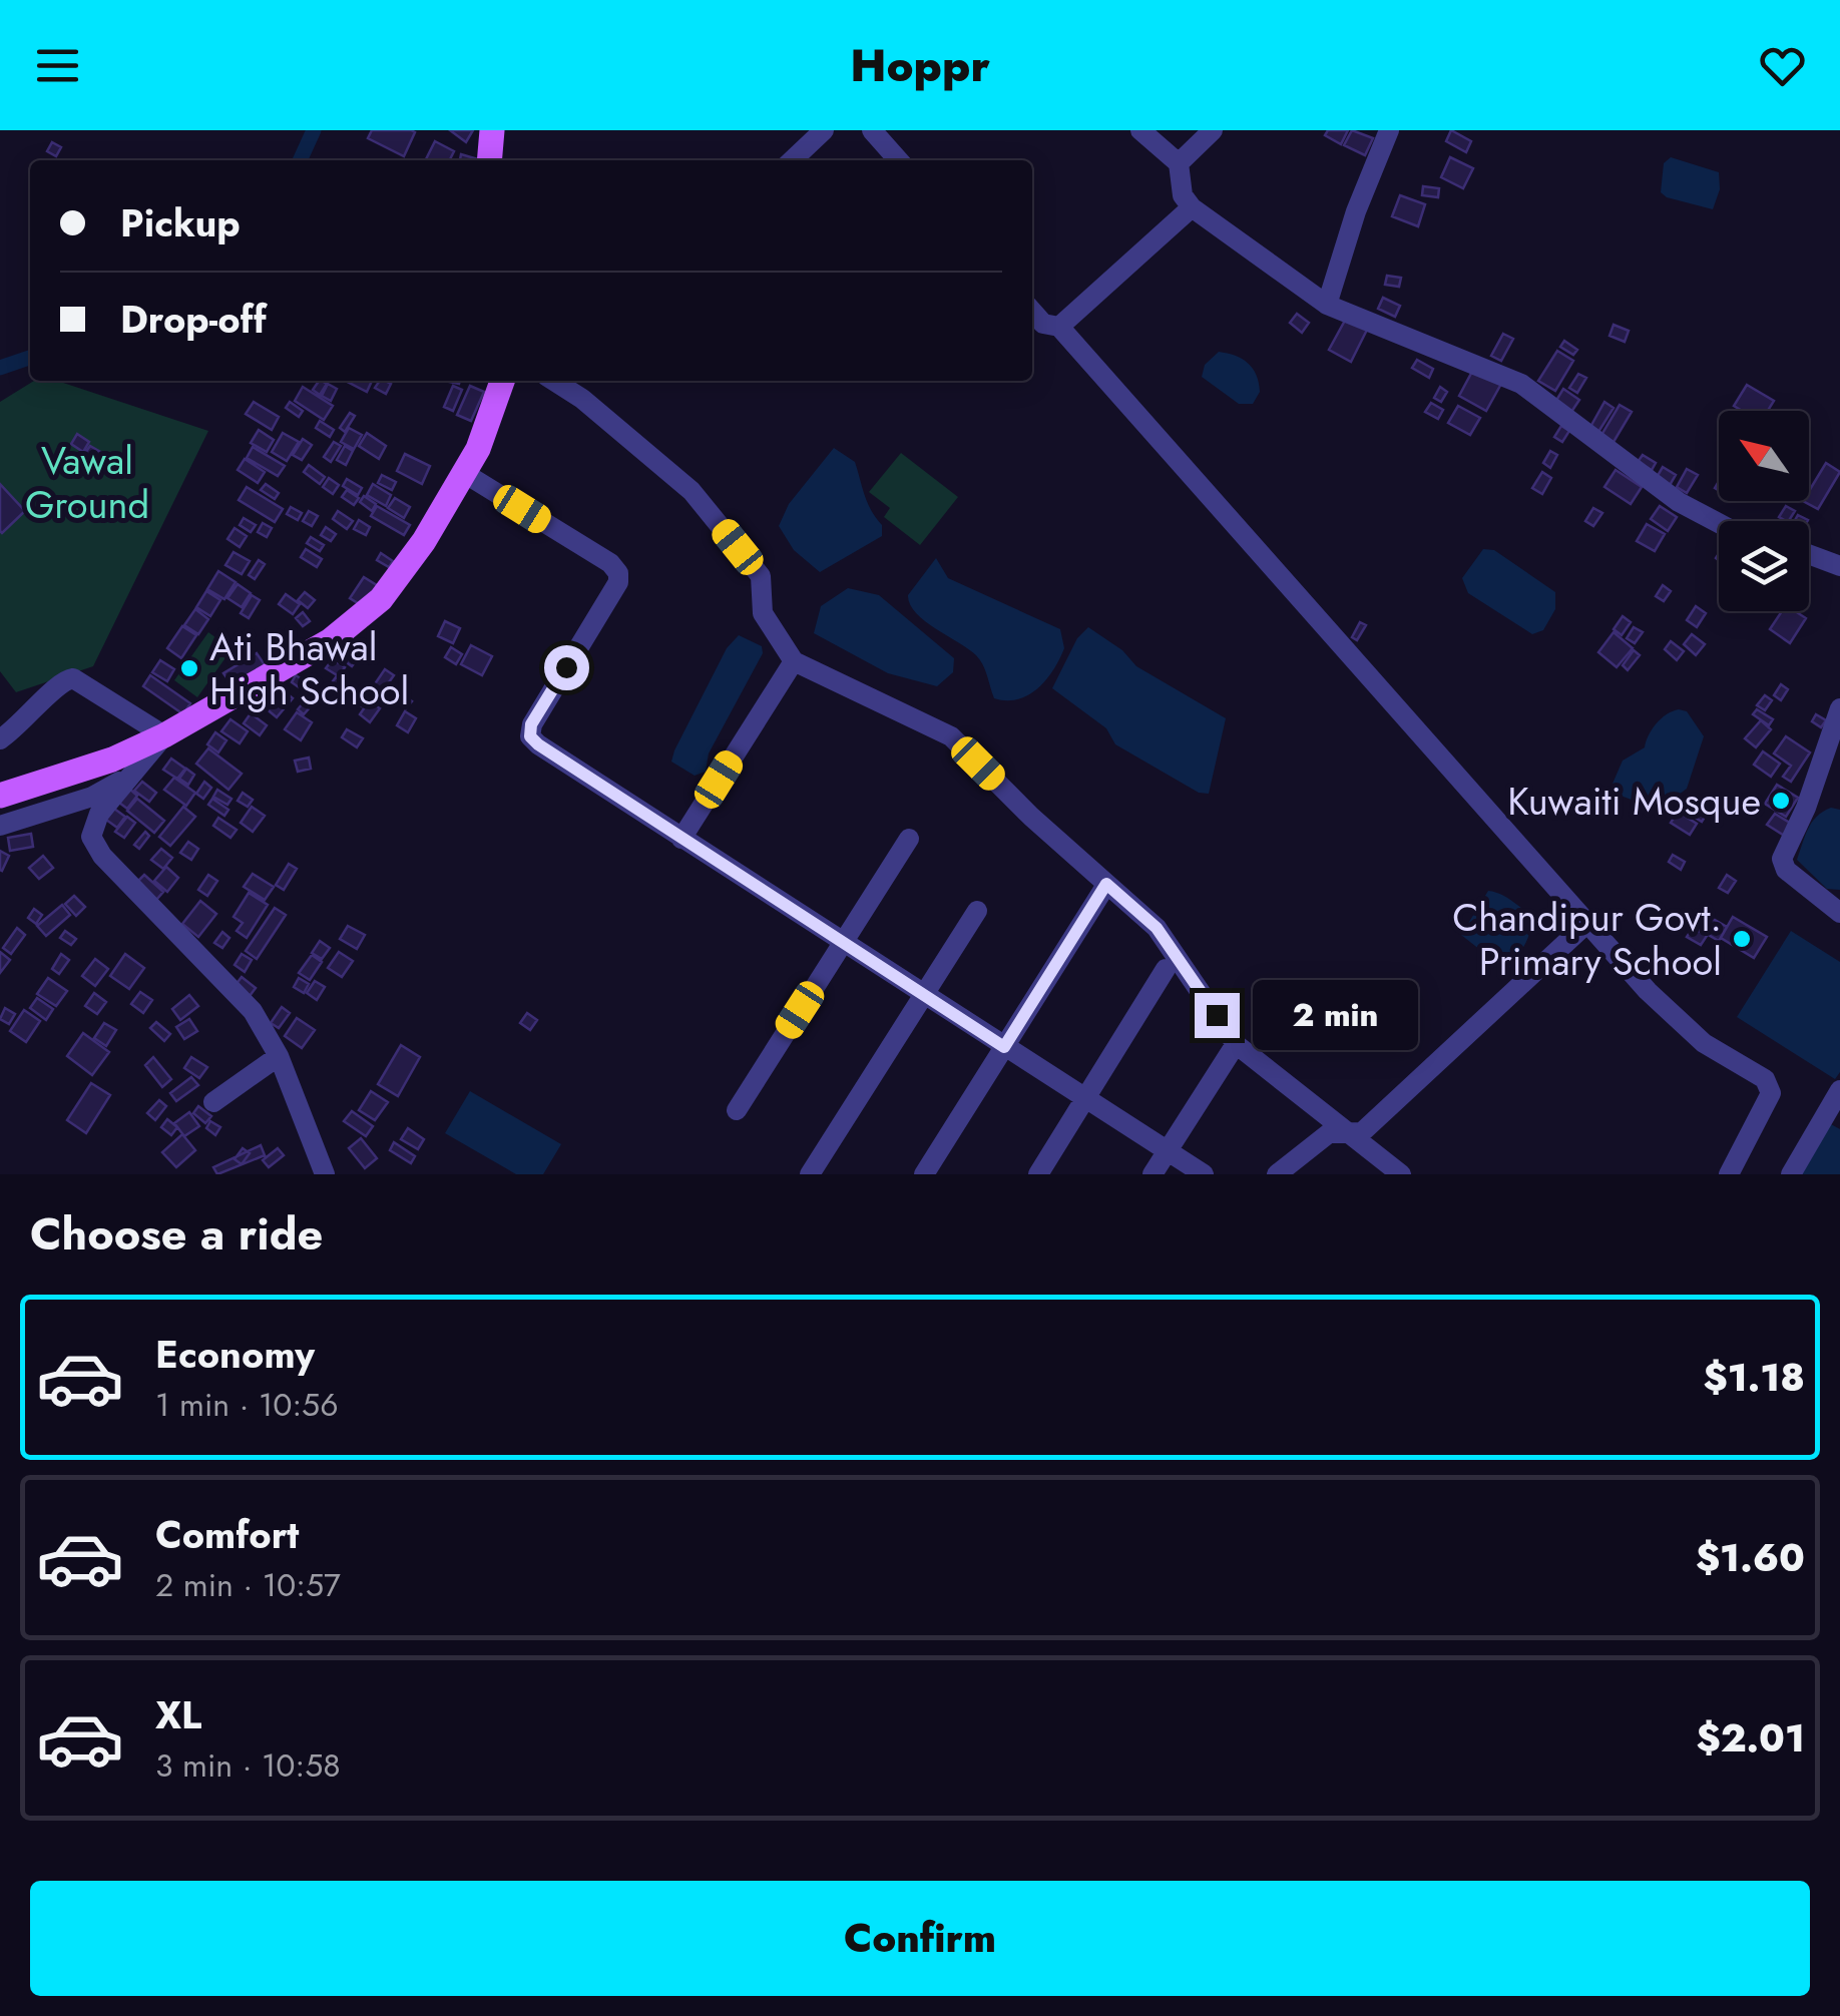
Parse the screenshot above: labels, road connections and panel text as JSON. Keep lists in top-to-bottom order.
{
  "parks": ["Vawal Ground"],
  "places": ["Ati Bhawal High School", "Kuwaiti Mosque", "Chandipur Govt. Primary School"],
  "north": "top left",
  "page": {
    "header": "Hoppr",
    "banner": ["Pickup", "Drop-off"],
    "bubble": "2 min",
    "heading": "Choose a ride",
    "list": [
      {
        "name": "Economy",
        "note": "1 min · 10:56",
        "value": "$1.18"
      },
      {
        "name": "Comfort",
        "note": "2 min · 10:57",
        "value": "$1.60"
      },
      {
        "name": "XL",
        "note": "3 min · 10:58",
        "value": "$2.01"
      }
    ],
    "buttons": "Confirm"
  }
}
